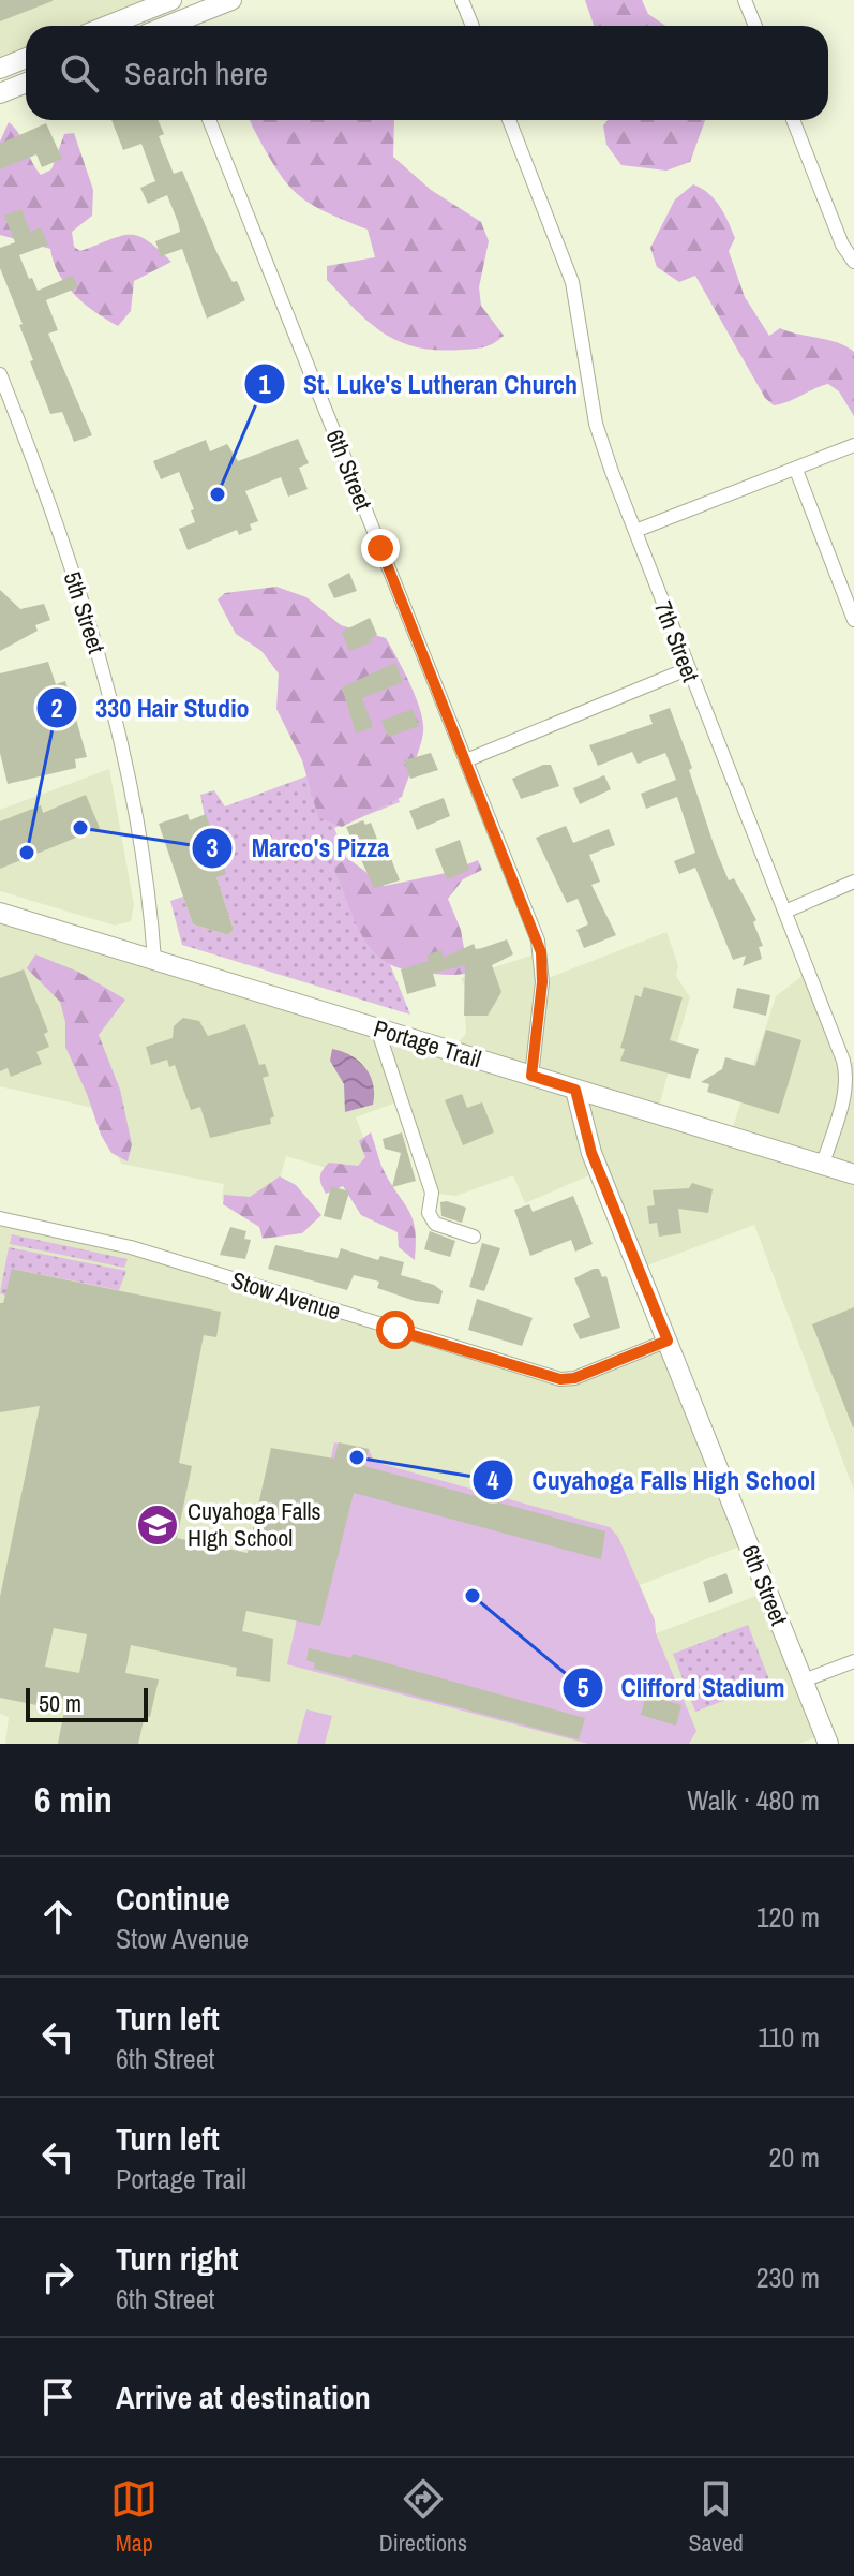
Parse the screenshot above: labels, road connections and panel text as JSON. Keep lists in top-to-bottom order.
{
  "streets": {
    "main road": ["6th Street", "Portage Trail"],
    "street": ["5th Street", "7th Street", "Stow Avenue"]
  },
  "crossings": [
    ["6th Street", "Portage Trail"],
    ["6th Street", "Stow Avenue"],
    ["5th Street", "Portage Trail"],
    ["7th Street", "Portage Trail"]
  ],
  "places": {
    "other": [
      "St. Luke's Lutheran Church",
      "Marco's Pizza",
      "330 Hair Studio",
      "Cuyahoga Falls High School",
      "Clifford Stadium"
    ],
    "school or university": ["Cuyahoga Falls HIgh School"]
  },
  "scale_bar": "50 m",
  "page": {
    "search": "Search here",
    "scale": "50 m",
    "heading": ["6 min", "Walk · 480 m"],
    "list": [
      ["Continue", "Stow Avenue", "120 m"],
      ["Turn left", "6th Street", "110 m"],
      ["Turn left", "Portage Trail", "20 m"],
      ["Turn right", "6th Street", "230 m"],
      "Arrive at destination"
    ],
    "nav": ["Map", "Directions", "Saved"]
  }
}
